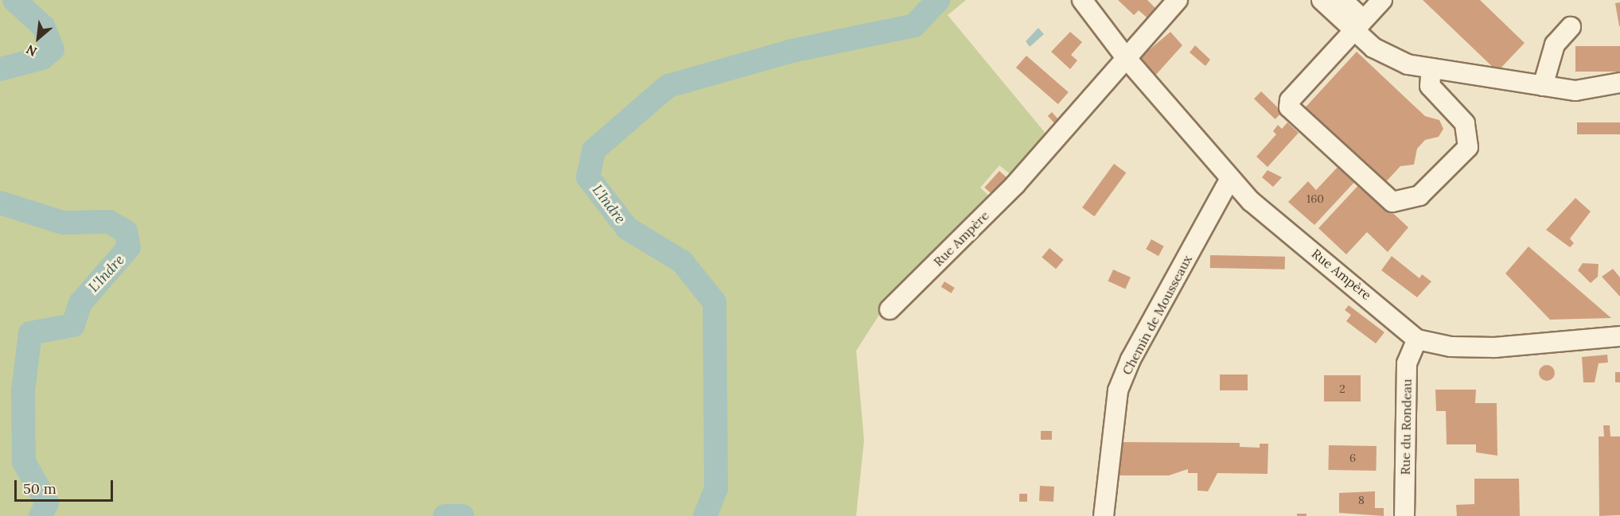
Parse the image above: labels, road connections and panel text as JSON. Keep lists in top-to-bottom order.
{
  "streets": {
    "street": ["Rue Ampère", "Chemin de Mousseaux", "Rue du Rondeau"]
  },
  "crossings": [
    ["Rue Ampère", "Chemin de Mousseaux"],
    ["Rue Ampère", "Rue du Rondeau"]
  ],
  "water": ["L'Indre"],
  "house_numbers": [
    "160",
    "2",
    "6",
    "8"
  ],
  "scale_bar": "50 m",
  "north": "bottom left"
}
